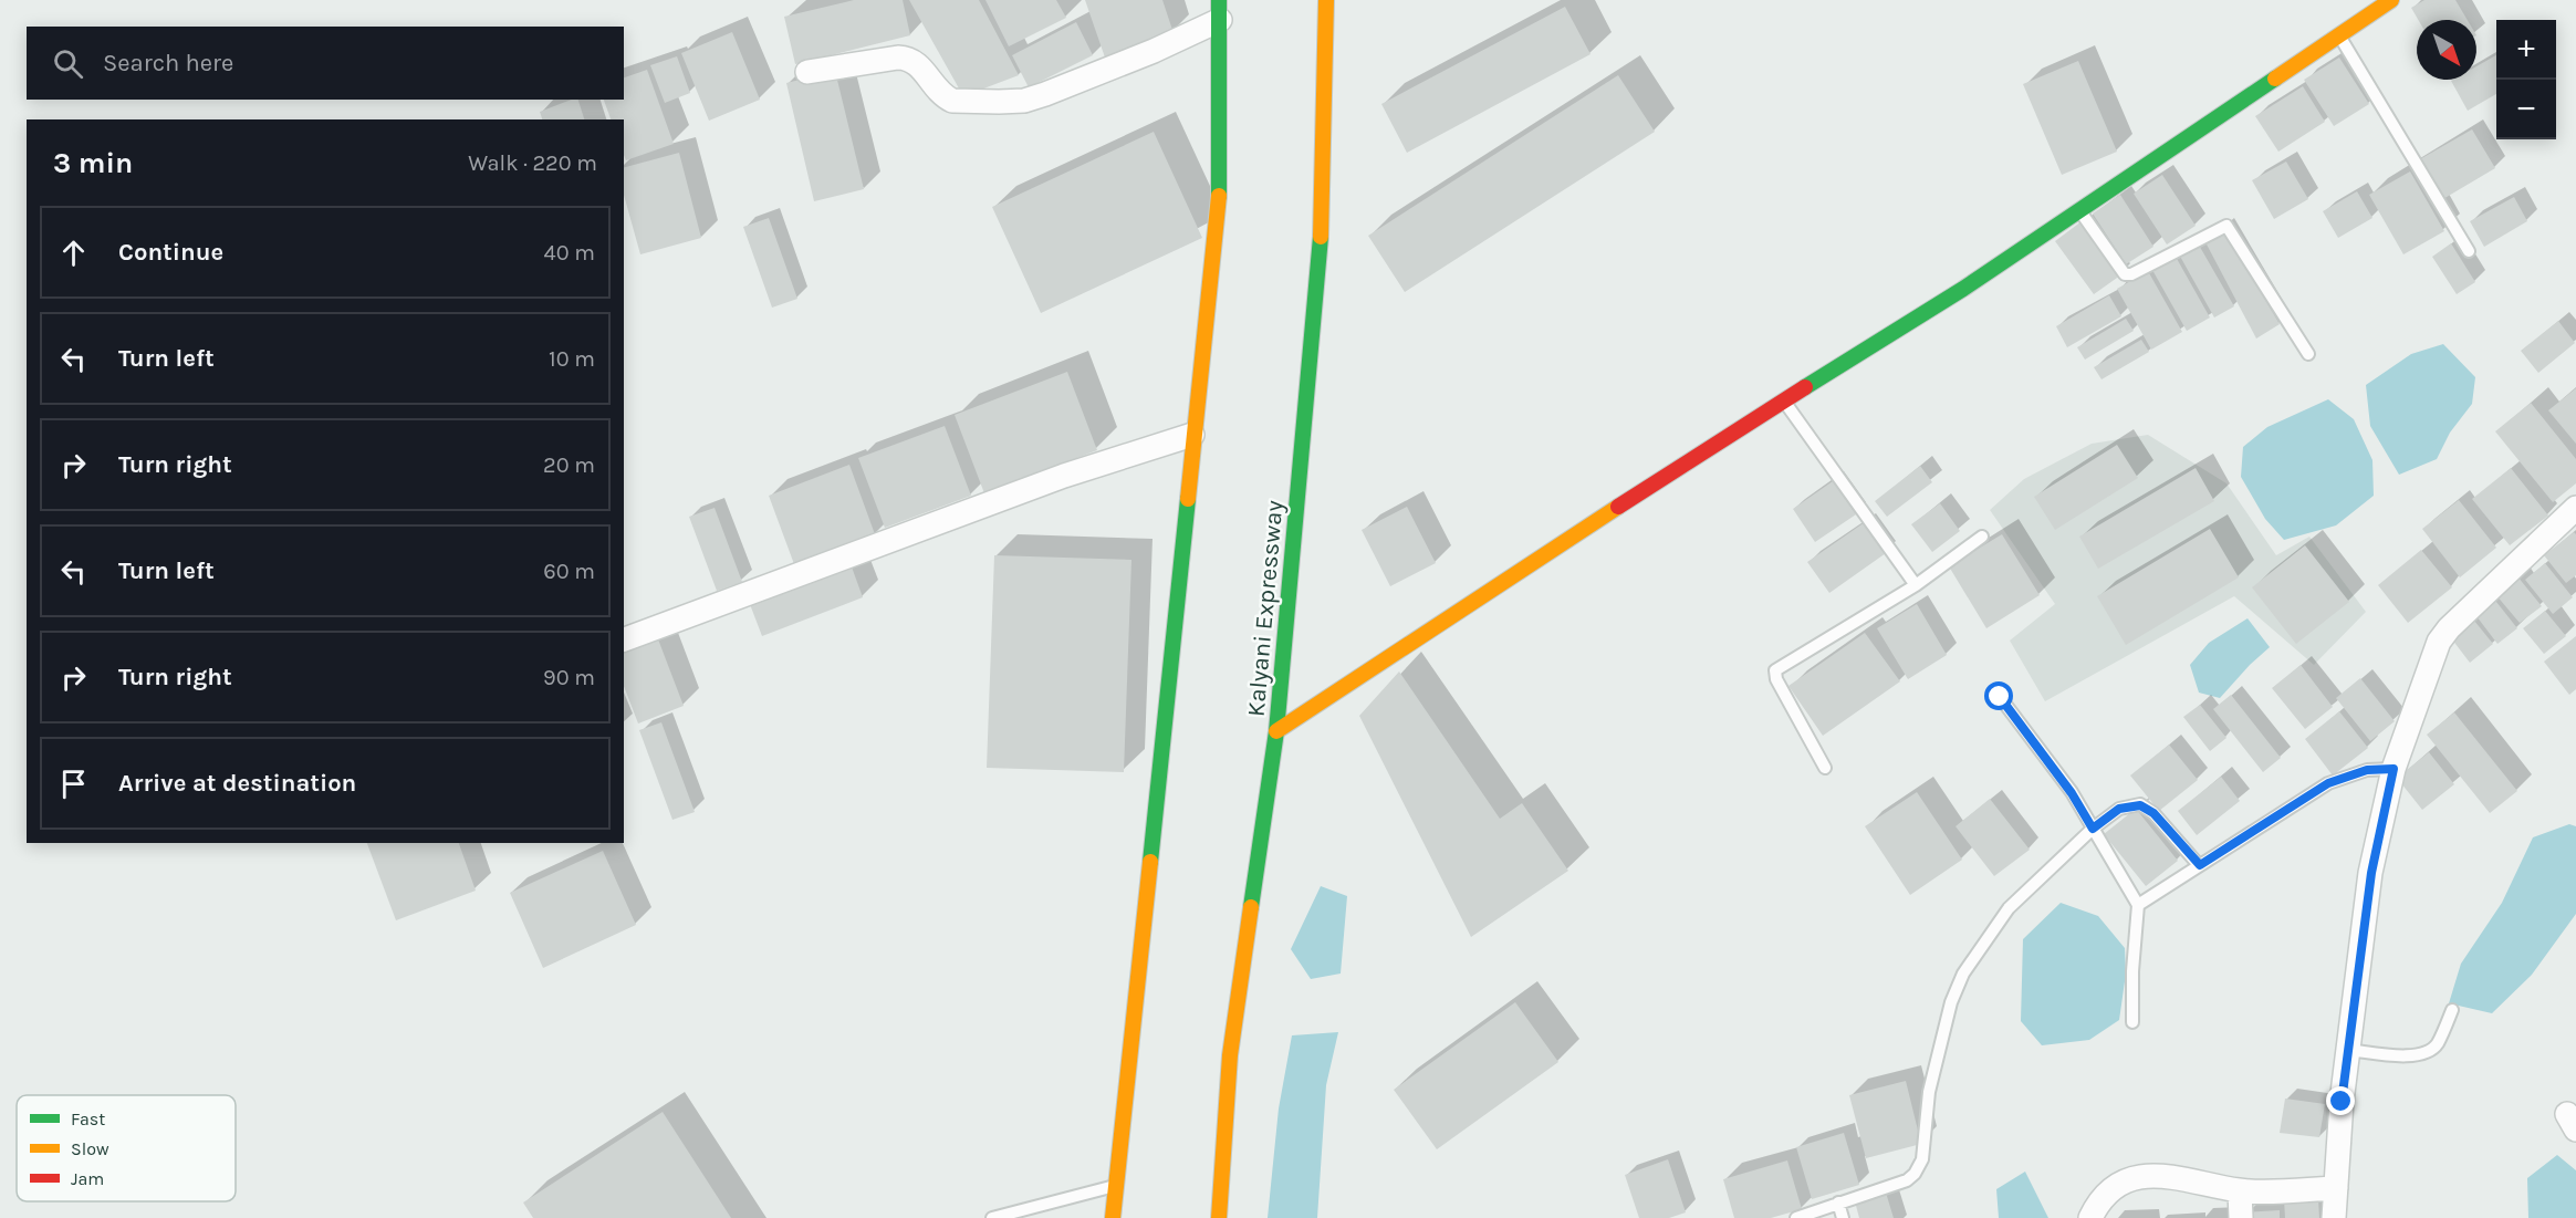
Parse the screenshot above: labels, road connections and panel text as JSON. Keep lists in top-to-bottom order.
{
  "streets": {
    "main road": ["Kalyani Expressway"]
  },
  "legend": ["Fast", "Slow", "Jam"],
  "north": "bottom right",
  "page": {
    "map_buttons": ["+", "−"],
    "search": "Search here",
    "heading": ["3 min", "Walk · 220 m"],
    "list": [
      ["Continue", "40 m"],
      ["Turn left", "10 m"],
      ["Turn right", "20 m"],
      ["Turn left", "60 m"],
      ["Turn right", "90 m"],
      "Arrive at destination"
    ]
  }
}
